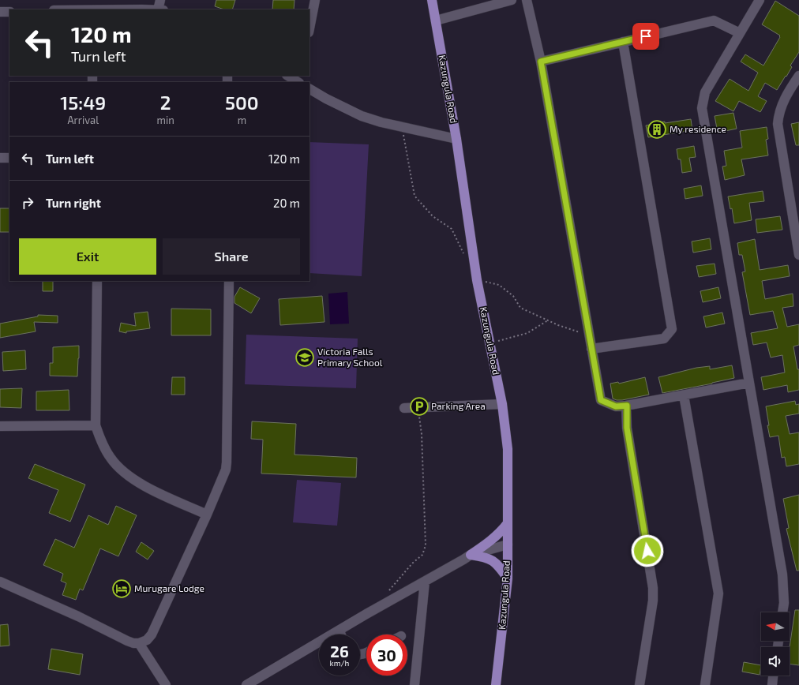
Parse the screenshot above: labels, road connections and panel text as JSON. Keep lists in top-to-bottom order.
{
  "streets": {
    "main road": ["Kazungula Road"]
  },
  "places": {
    "building": ["My residence"],
    "school or university": ["Victoria Falls Primary School"],
    "parking": ["Parking Area"],
    "hotel": ["Murugare Lodge"]
  },
  "north": "left",
  "page": {
    "turn": ["120 m", "Turn left"],
    "eta": [
      "15:49",
      "Arrival",
      "2",
      "min",
      "500",
      "m"
    ],
    "list": [
      {
        "name": "Turn left",
        "value": "120 m"
      },
      {
        "name": "Turn right",
        "value": "20 m"
      }
    ],
    "buttons": ["Exit", "Share"],
    "speed": "26 km/h",
    "limit": "30"
  }
}
